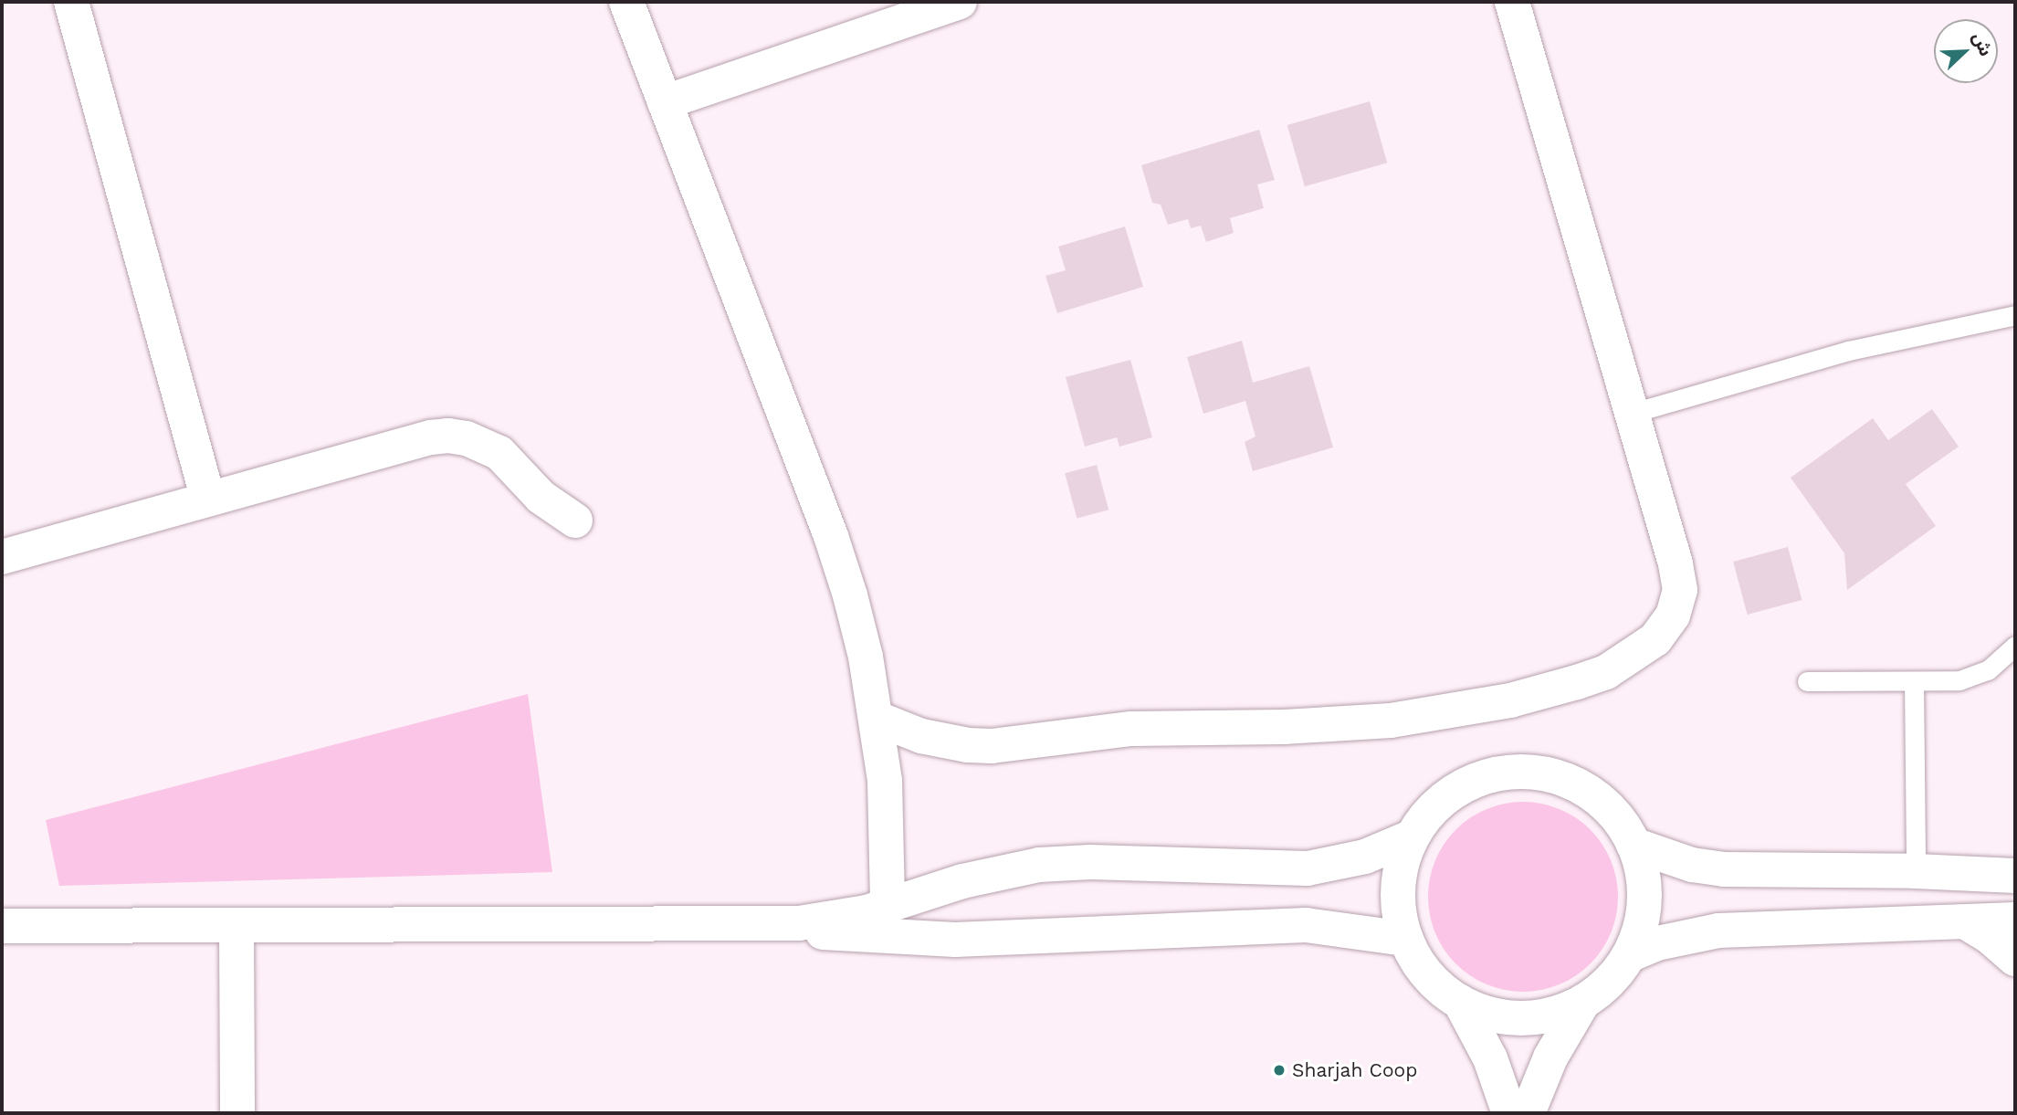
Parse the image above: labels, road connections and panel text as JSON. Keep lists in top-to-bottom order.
{
  "places": ["Sharjah Coop"],
  "north": "top right"
}
